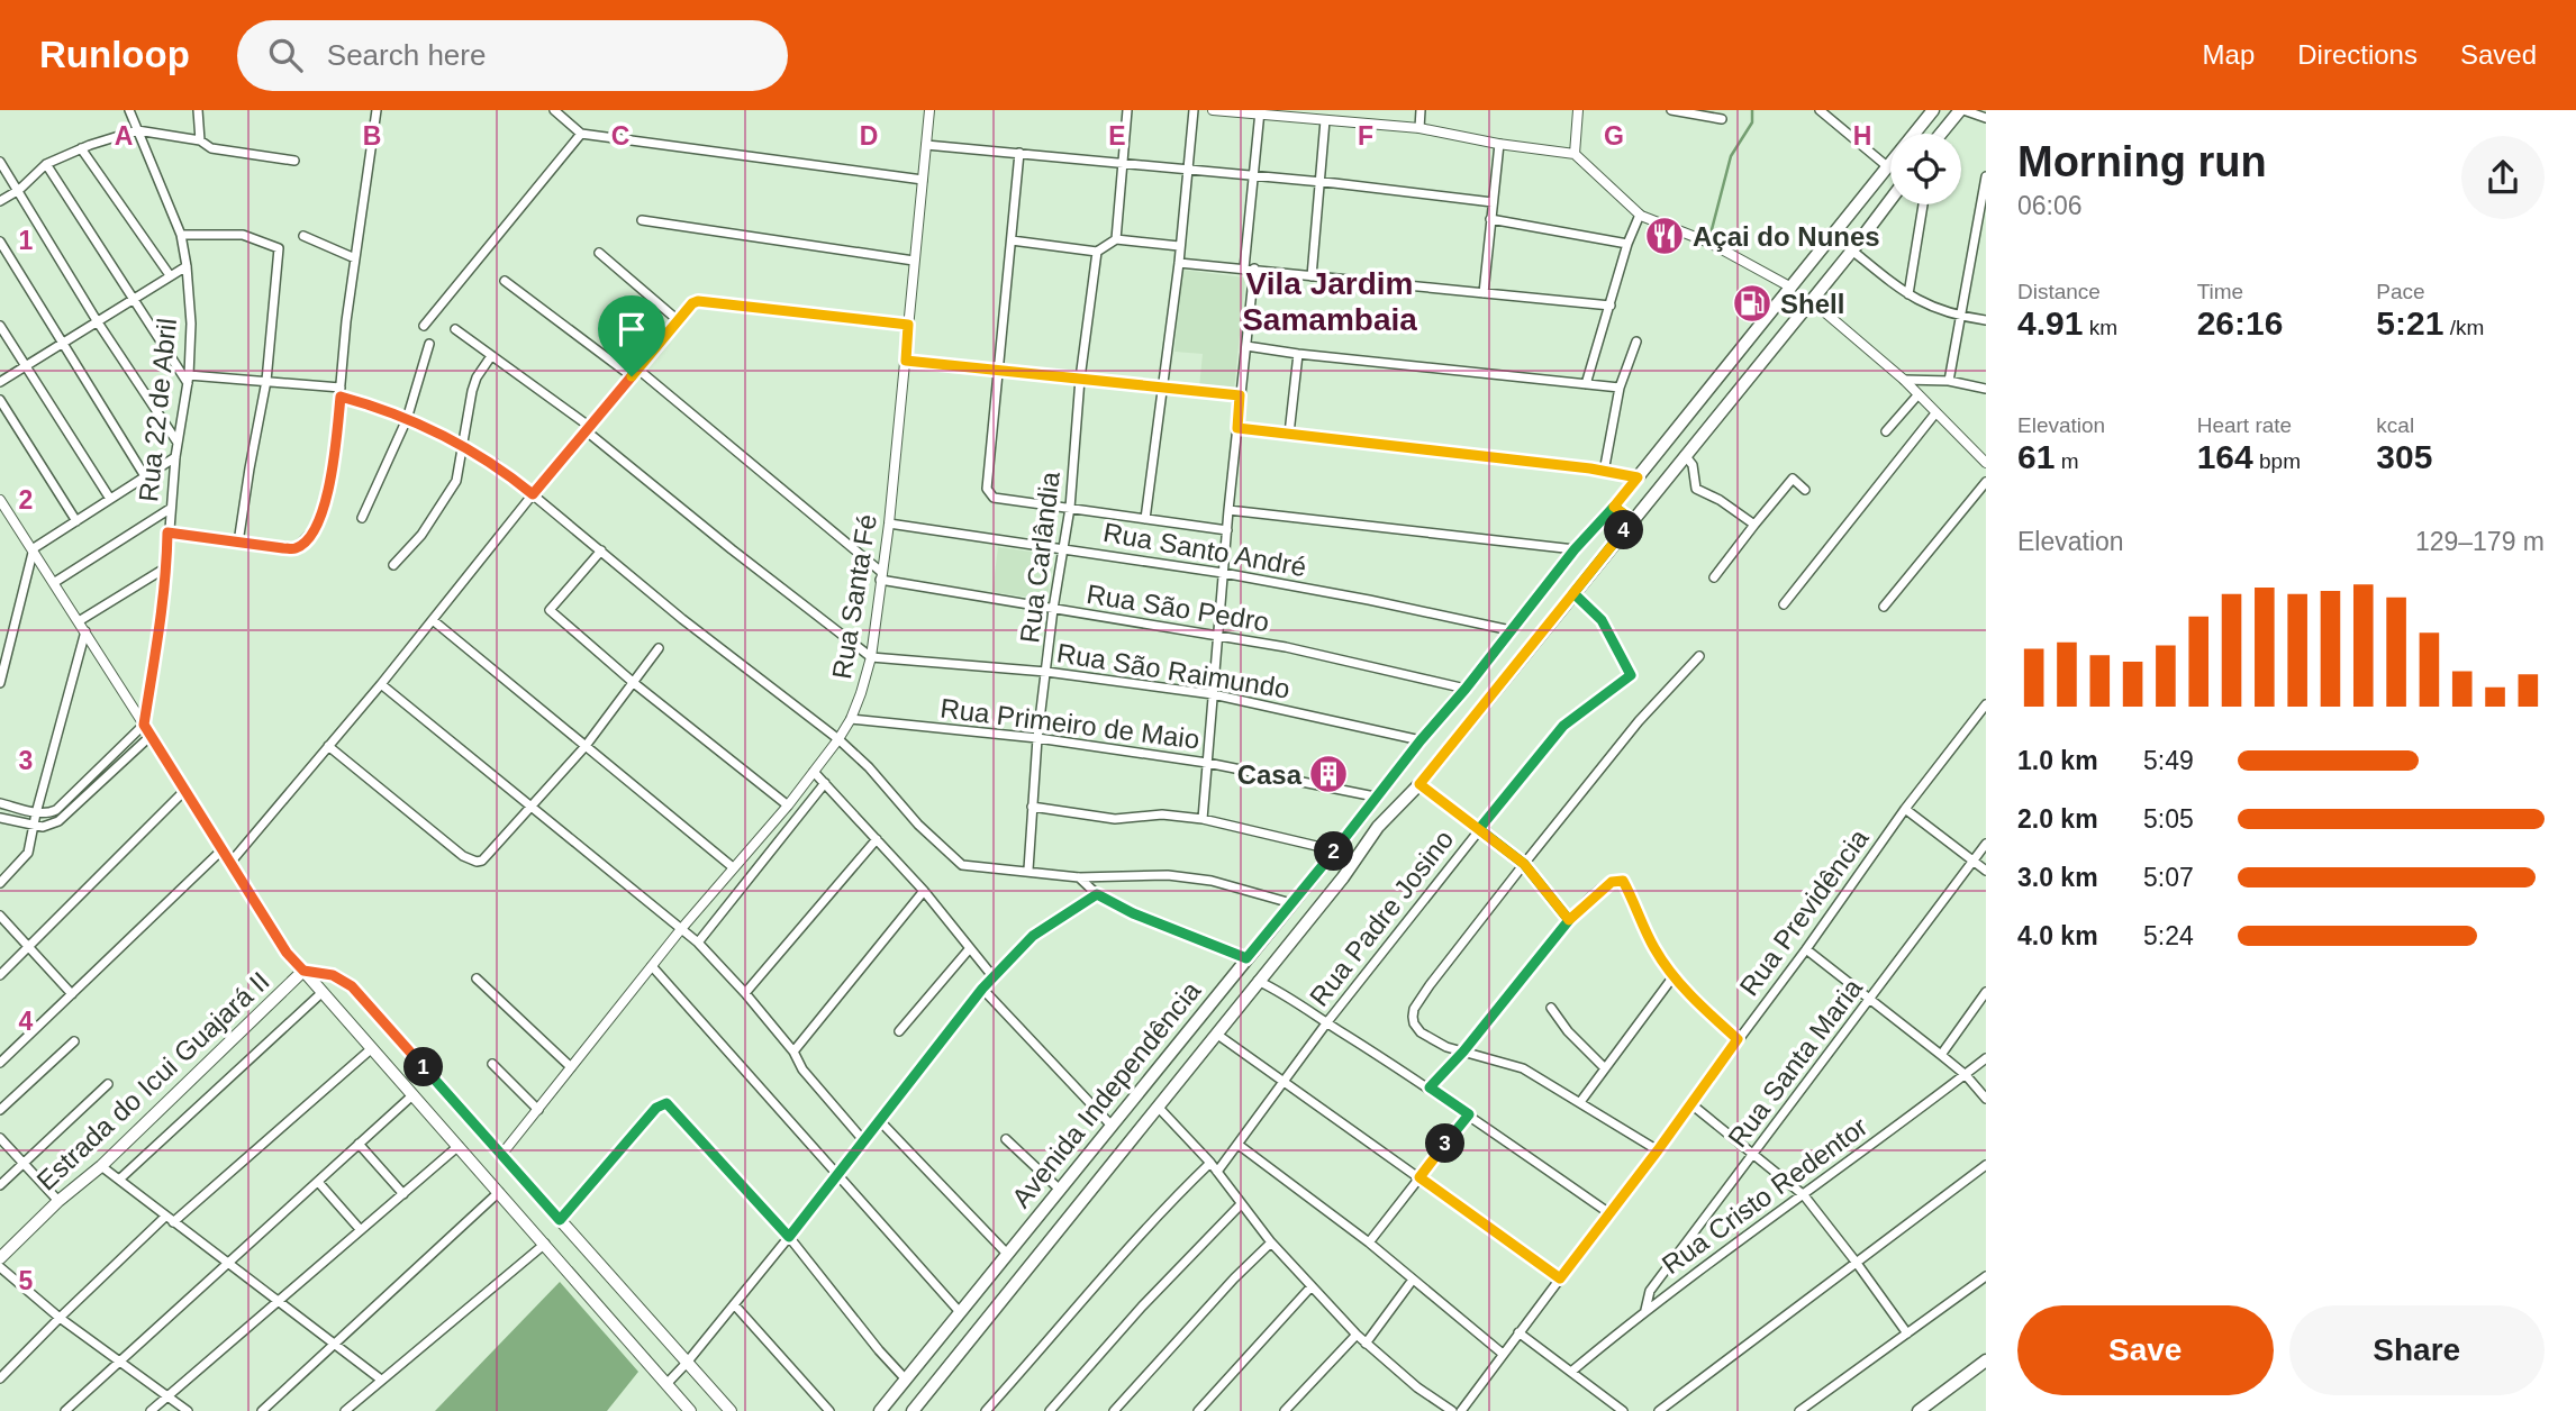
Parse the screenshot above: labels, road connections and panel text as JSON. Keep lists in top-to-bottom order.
{
  "streets": {
    "main road": ["Estrada do Icui Guajará II", "Avenida Independência"],
    "street": [
      "Rua 22 de Abril",
      "Rua Santo André",
      "Rua Carlândia",
      "Rua Santa Fé",
      "Rua São Pedro",
      "Rua São Raimundo",
      "Rua Primeiro de Maio",
      "Rua Previdência",
      "Rua Padre Josino",
      "Rua Santa Maria",
      "Rua Cristo Redentor"
    ]
  },
  "crossings": [
    ["Rua Santo André", "Rua Carlândia"],
    ["Rua Santo André", "Rua Santa Fé"],
    ["Rua Santo André", "Avenida Independência"],
    ["Rua Carlândia", "Rua São Pedro"],
    ["Rua Carlândia", "Rua São Raimundo"],
    ["Rua Carlândia", "Rua Primeiro de Maio"],
    ["Rua Santa Fé", "Rua São Pedro"],
    ["Rua Santa Fé", "Rua São Raimundo"],
    ["Rua Santa Fé", "Rua Primeiro de Maio"],
    ["Rua São Pedro", "Avenida Independência"],
    ["Rua São Raimundo", "Avenida Independência"],
    ["Rua Primeiro de Maio", "Avenida Independência"],
    ["Rua Padre Josino", "Avenida Independência"],
    ["Rua Santa Maria", "Rua Cristo Redentor"]
  ],
  "districts": ["Vila Jardim Samambaia"],
  "places": {
    "restaurant": ["Açai do Nunes"],
    "fuel station": ["Shell"],
    "building": ["Casa"]
  },
  "page": {
    "header": "Runloop",
    "search": "Search here",
    "nav": ["Map", "Directions", "Saved"],
    "heading": ["Morning run", "06:06"],
    "stats": [
      ["Distance", "4.91 km"],
      ["Time", "26:16"],
      ["Pace", "5:21 /km"],
      ["Elevation", "61 m"],
      ["Heart rate", "164 bpm"],
      ["kcal", "305"]
    ],
    "pins": [
      "4",
      "2",
      "1",
      "3"
    ],
    "chart": ["Elevation", "129–179 m"],
    "list": [
      {
        "name": "1.0 km",
        "note": "5:49"
      },
      {
        "name": "2.0 km",
        "note": "5:05"
      },
      {
        "name": "3.0 km",
        "note": "5:07"
      },
      {
        "name": "4.0 km",
        "note": "5:24"
      }
    ],
    "buttons": ["Save", "Share"]
  },
  "grid": {
    "columns": [
      "A",
      "B",
      "C",
      "D",
      "E",
      "F",
      "G",
      "H"
    ],
    "rows": [
      "1",
      "2",
      "3",
      "4",
      "5"
    ]
  }
}
